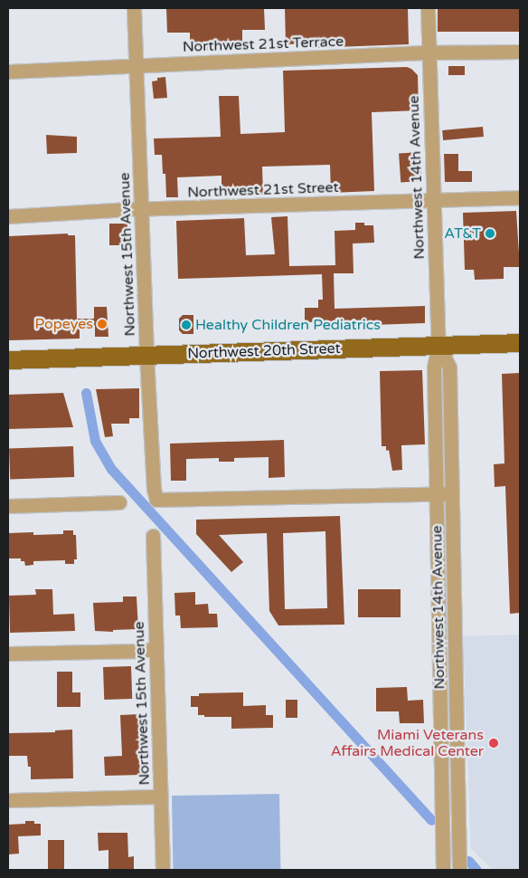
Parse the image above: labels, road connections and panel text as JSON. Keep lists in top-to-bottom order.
{
  "streets": {
    "main road": ["Northwest 20th Street"],
    "street": [
      "Northwest 21st Terrace",
      "Northwest 14th Avenue",
      "Northwest 21st Street",
      "Northwest 15th Avenue"
    ]
  },
  "crossings": [
    ["Northwest 21st Terrace", "Northwest 14th Avenue"],
    ["Northwest 21st Terrace", "Northwest 15th Avenue"],
    ["Northwest 14th Avenue", "Northwest 21st Street"],
    ["Northwest 14th Avenue", "Northwest 15th Avenue"],
    ["Northwest 14th Avenue", "Northwest 20th Street"],
    ["Northwest 21st Street", "Northwest 15th Avenue"],
    ["Northwest 15th Avenue", "Northwest 20th Street"]
  ],
  "places": [
    "AT&T",
    "Popeyes",
    "Healthy Children Pediatrics",
    "Miami Veterans Affairs Medical Center"
  ]
}
